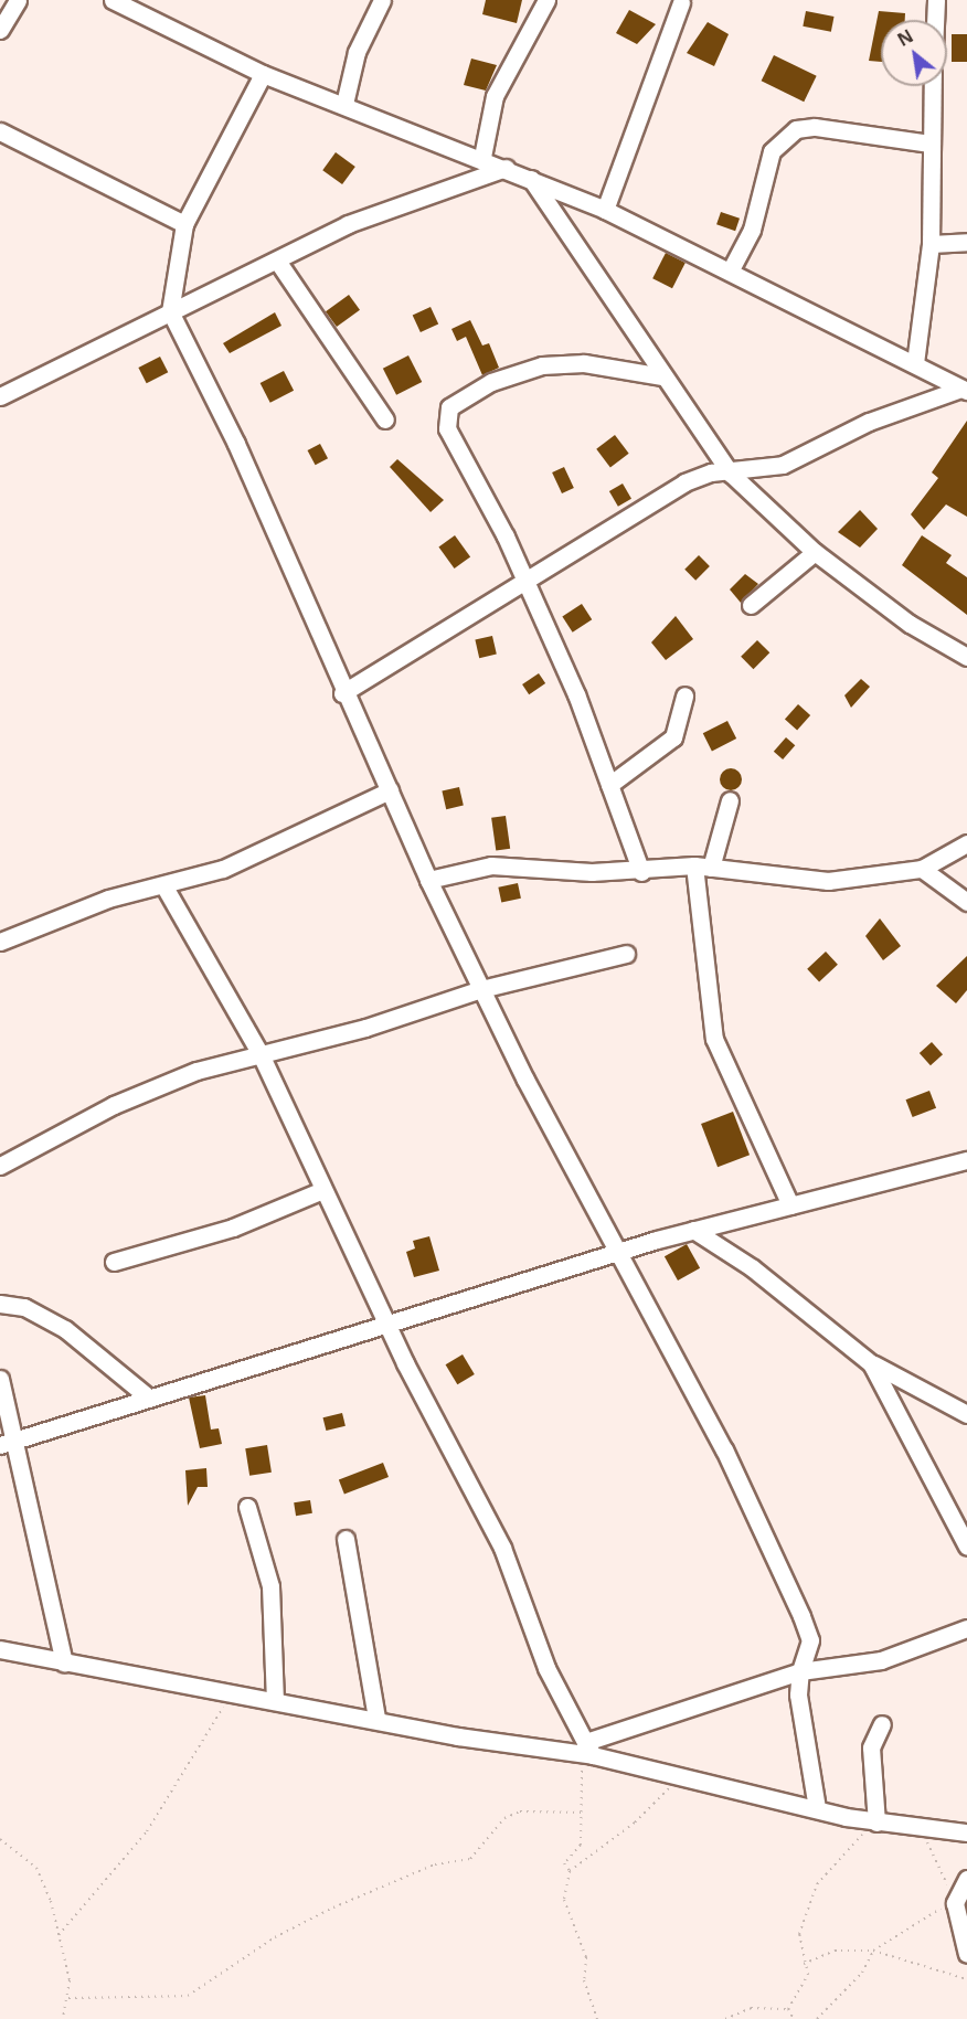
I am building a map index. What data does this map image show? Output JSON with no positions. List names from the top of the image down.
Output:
{
  "north": "top left"
}
